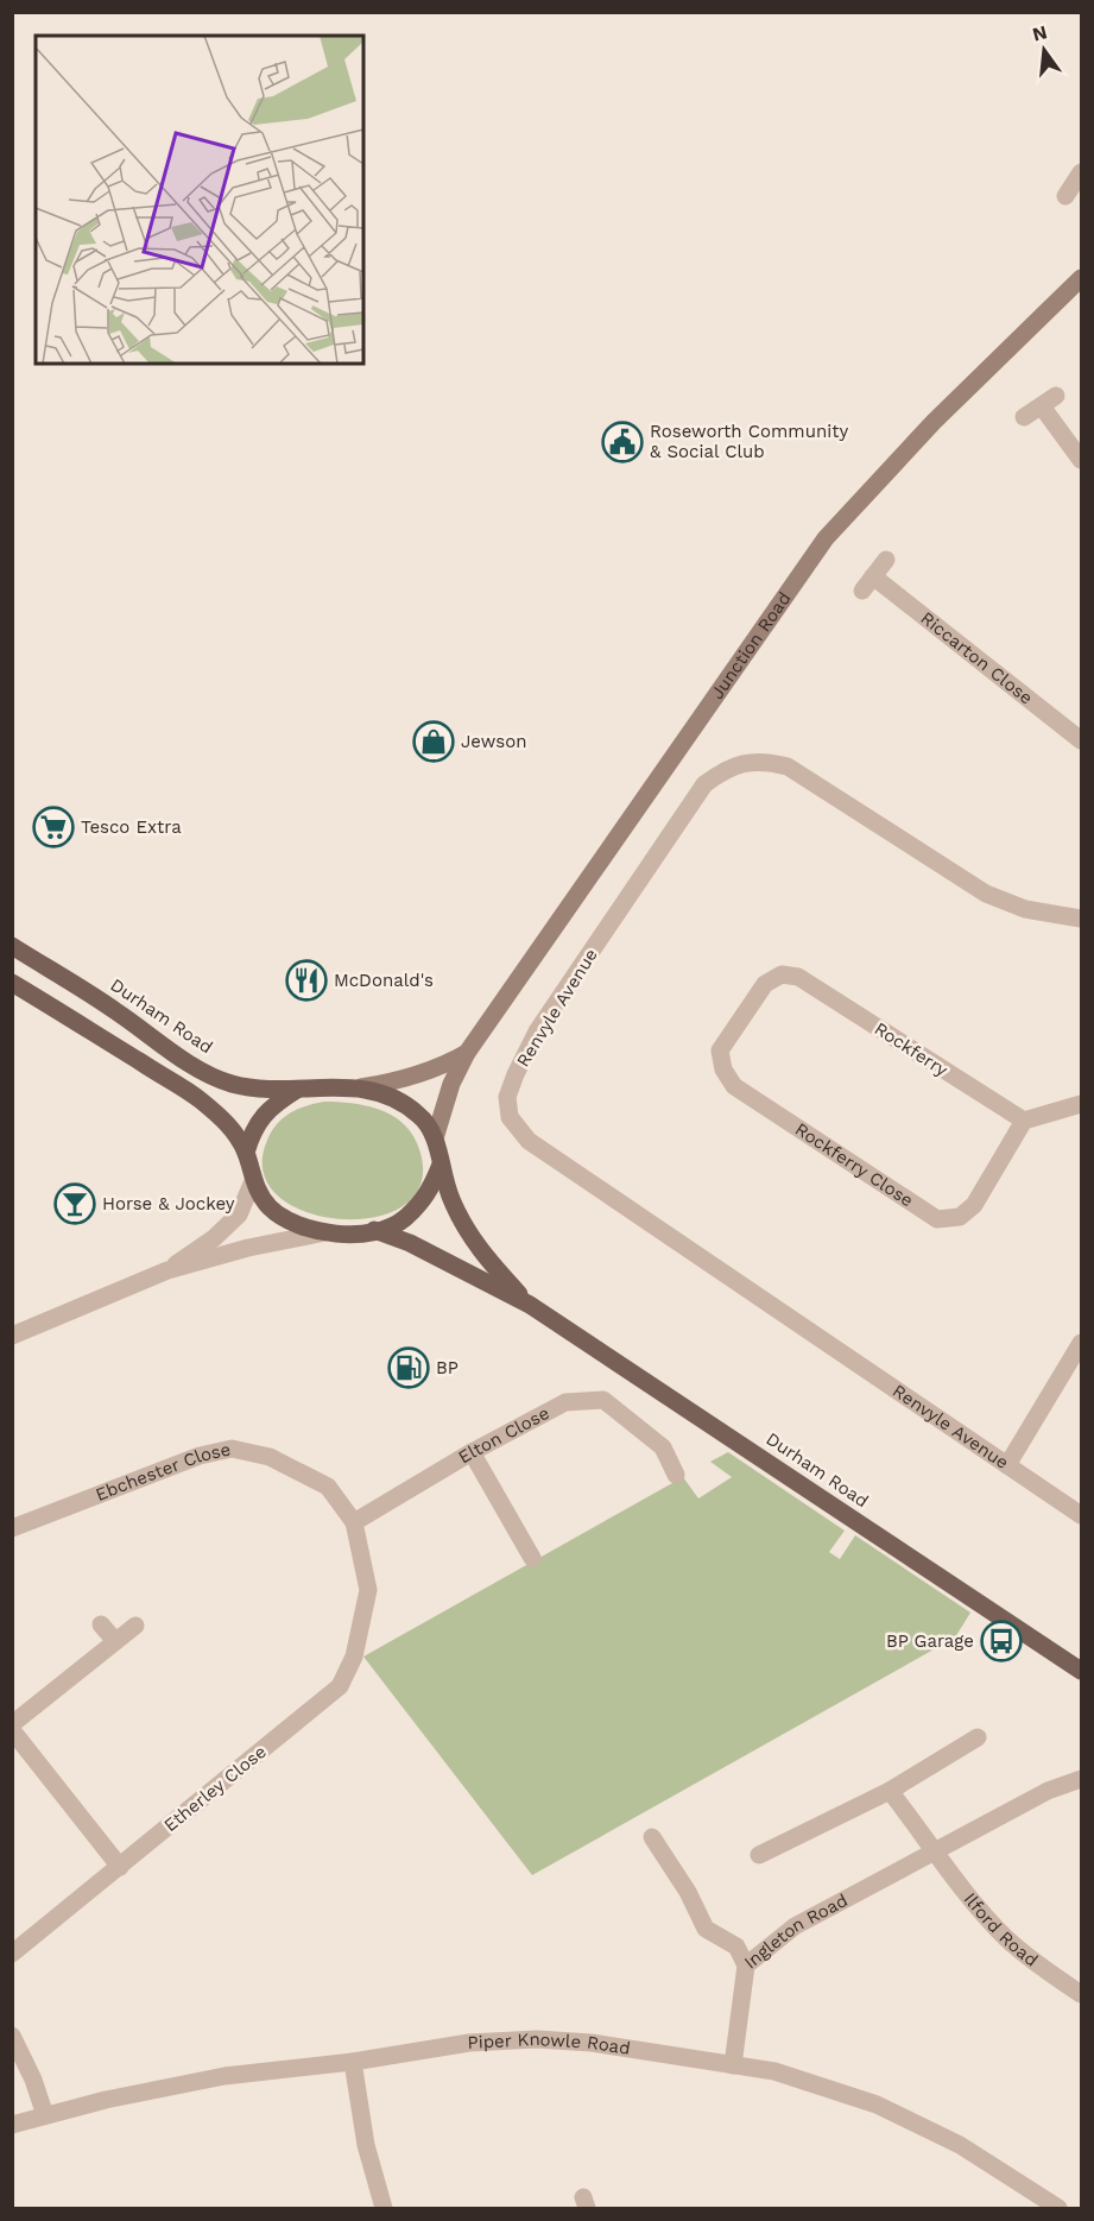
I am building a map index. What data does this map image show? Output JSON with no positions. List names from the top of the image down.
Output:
{
  "streets": {
    "main road": ["Junction Road", "Durham Road"],
    "street": [
      "Riccarton Close",
      "Renvyle Avenue",
      "Rockferry",
      "Rockferry Close",
      "Elton Close",
      "Ebchester Close",
      "Etherley Close",
      "Ilford Road",
      "Ingleton Road",
      "Piper Knowle Road"
    ]
  },
  "crossings": [
    ["Junction Road", "Durham Road"],
    ["Rockferry", "Rockferry Close"],
    ["Elton Close", "Ebchester Close"],
    ["Ebchester Close", "Etherley Close"],
    ["Ilford Road", "Ingleton Road"],
    ["Ingleton Road", "Piper Knowle Road"]
  ],
  "places": {
    "public building": ["Roseworth Community & Social Club"],
    "shop": ["Jewson"],
    "supermarket": ["Tesco Extra"],
    "restaurant": ["McDonald's"],
    "bar": ["Horse & Jockey"],
    "fuel station": ["BP"],
    "bus stop": ["BP Garage"]
  },
  "north": "top"
}
